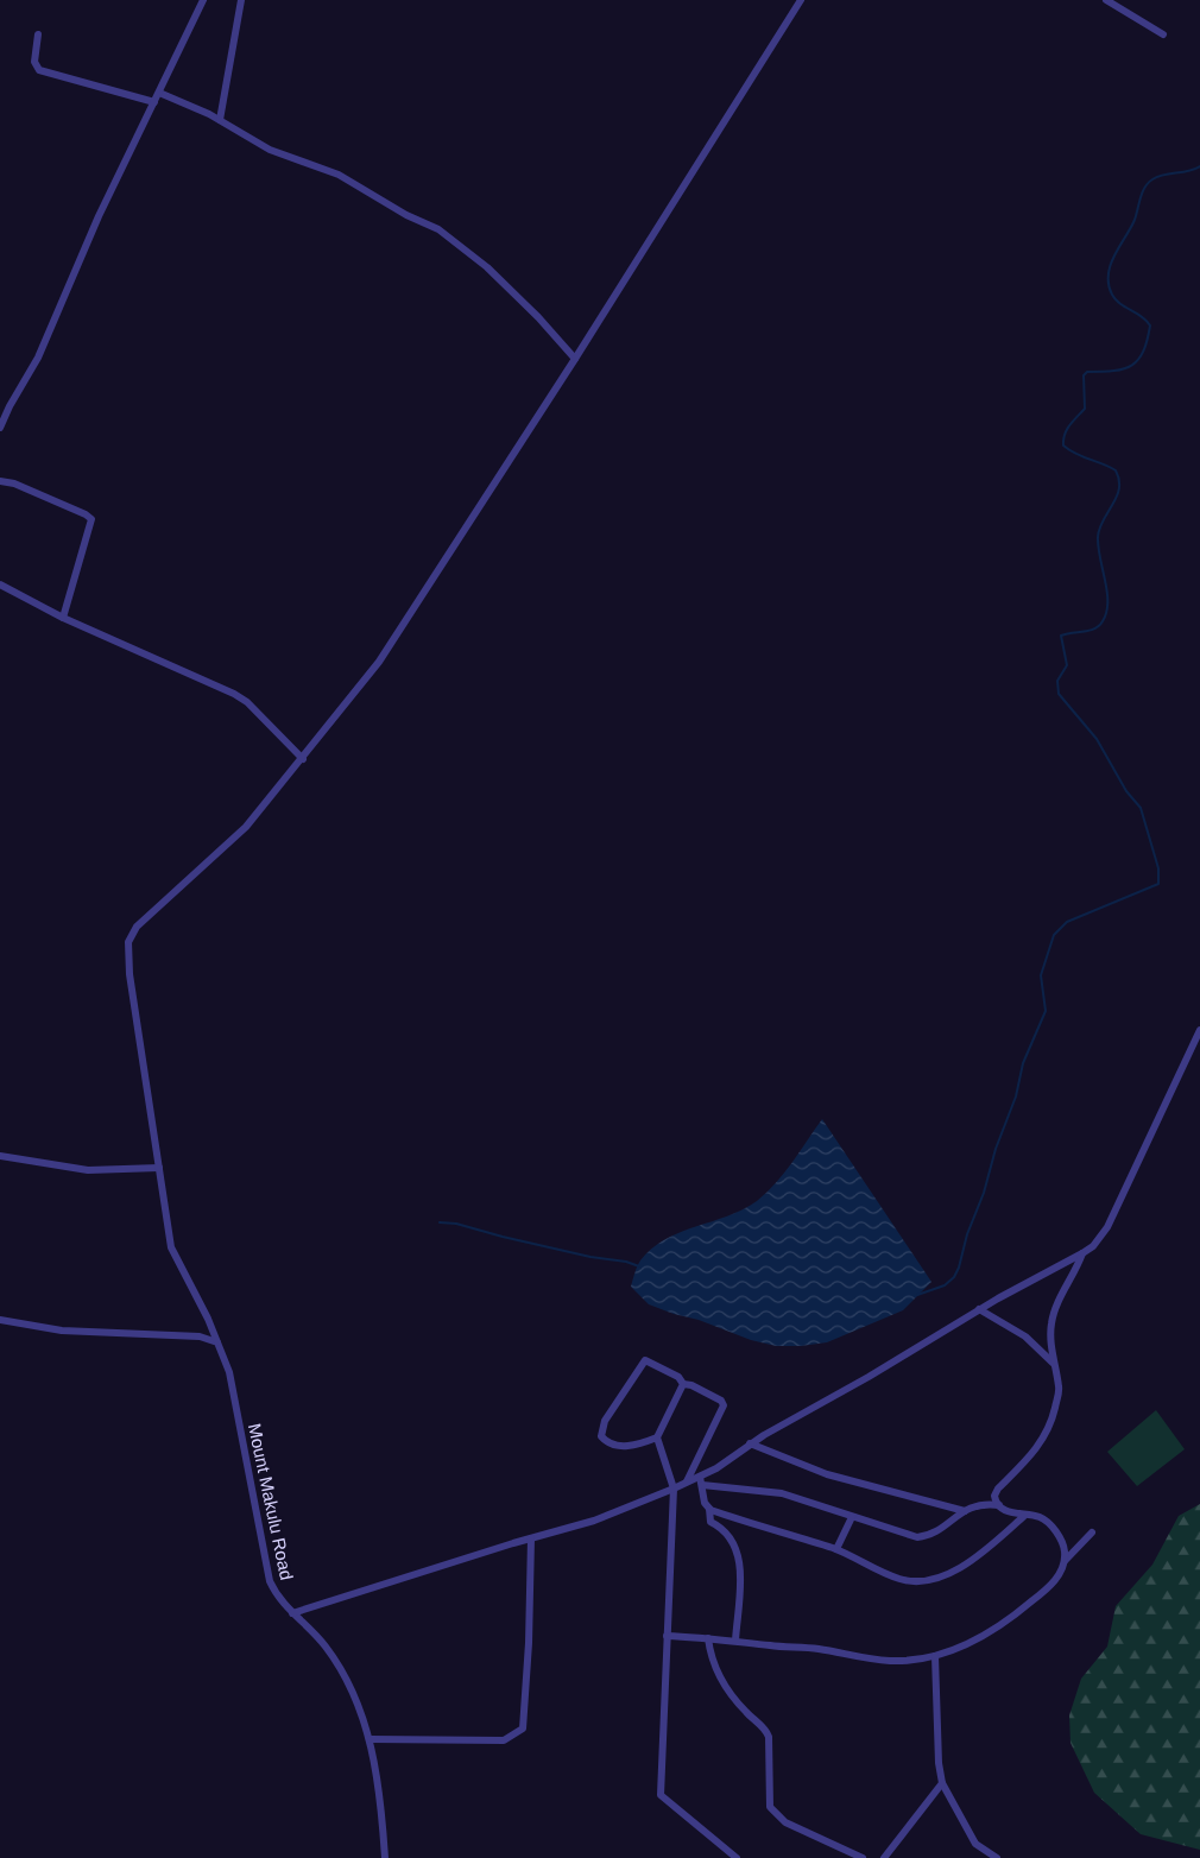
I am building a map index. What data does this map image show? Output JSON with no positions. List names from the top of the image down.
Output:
{
  "streets": {
    "street": ["Mount Makulu Road"]
  }
}
